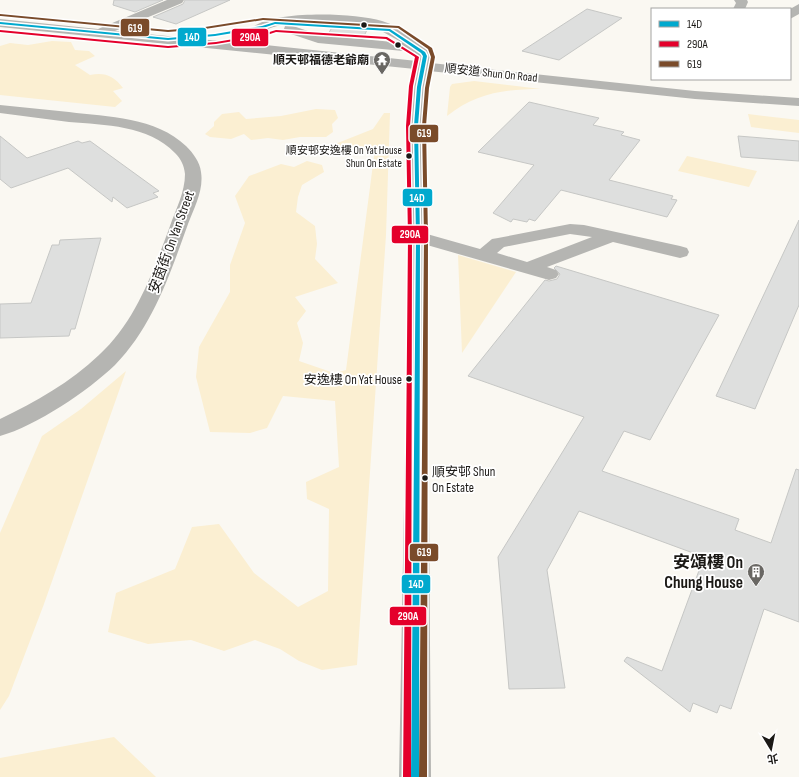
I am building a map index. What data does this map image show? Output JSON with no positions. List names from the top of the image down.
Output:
{
  "streets": {
    "street": ["順安道 Shun On Road", "安茵街 On Yan Street"]
  },
  "places": {
    "temple": ["順天邨福德老爺廟"],
    "other": ["順安邨安逸樓 On Yat House Shun On Estate", "安逸樓 On Yat House", "順安邨 Shun On Estate"],
    "building": ["安頌樓 On Chung House"]
  },
  "lines": ["transit line 619", "transit line 14D", "transit line 290A"],
  "legend": ["14D", "290A", "619"],
  "north": "bottom"
}
